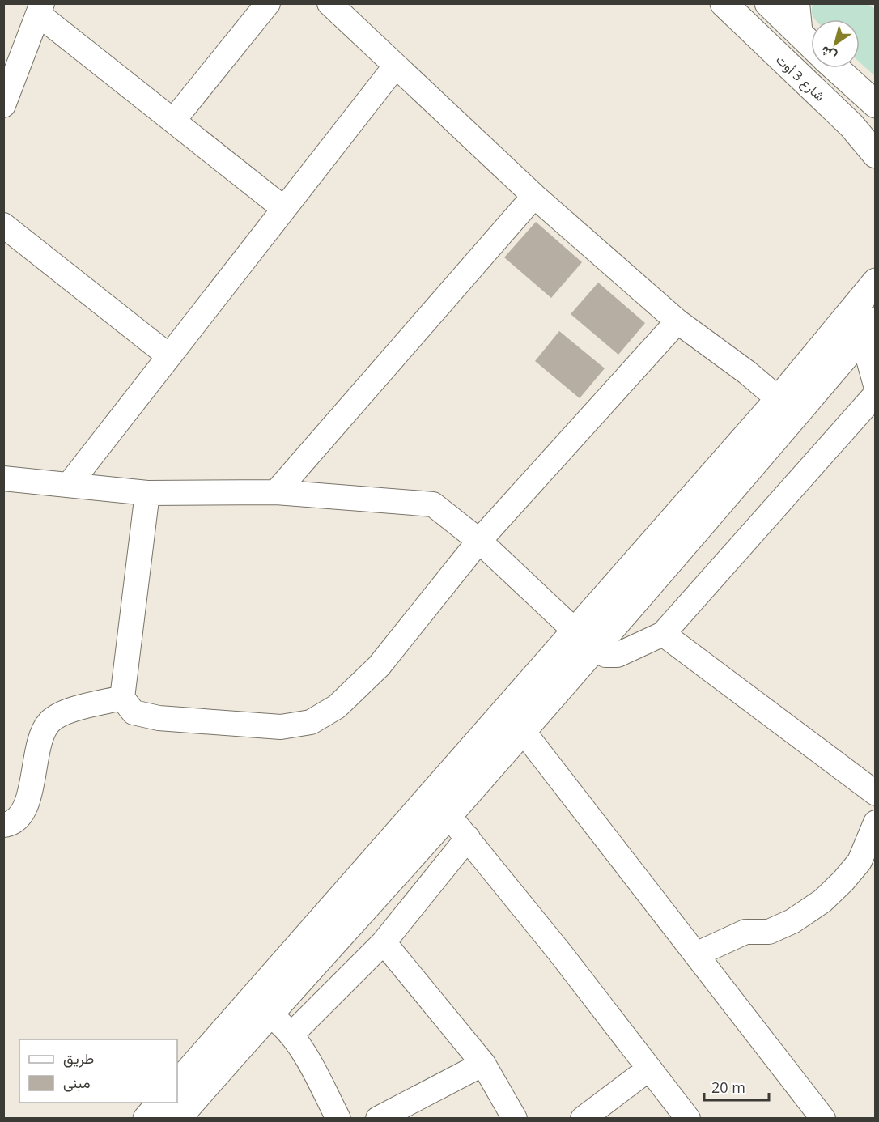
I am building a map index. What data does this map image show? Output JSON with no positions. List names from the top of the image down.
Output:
{
  "streets": {
    "main road": ["شارع 3 أوت"]
  },
  "legend": ["طريق", "مبنى"],
  "scale_bar": "20 m",
  "north": "bottom left"
}
